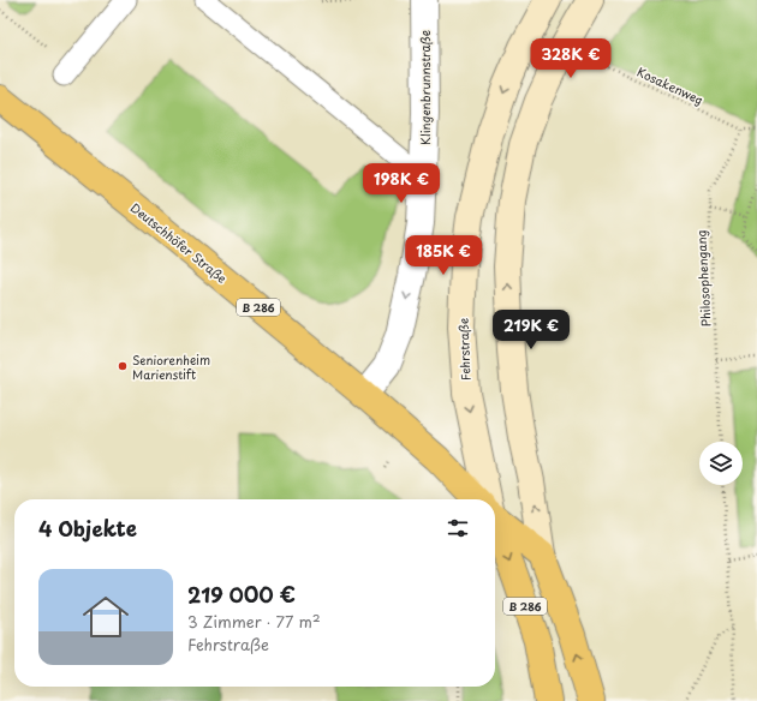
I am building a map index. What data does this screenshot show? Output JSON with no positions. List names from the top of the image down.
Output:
{
  "streets": {
    "main road": ["Deutschhöfer Straße", "B 286", "Fehrstraße"],
    "street": ["Klingenbrunnstraße"],
    "path": ["Kosakenweg", "Philosophengang"]
  },
  "crossings": [
    ["Kosakenweg", "Philosophengang"],
    ["Klingenbrunnstraße", "Deutschhöfer Straße"],
    ["Deutschhöfer Straße", "B 286"]
  ],
  "one_way": ["Klingenbrunnstraße"],
  "places": ["Seniorenheim Marienstift"],
  "page": {
    "price": [
      "328K €",
      "198K €",
      "185K €",
      "219K €"
    ],
    "heading": "4 Objekte",
    "list": [
      {
        "name": "219 000 €",
        "note": "3 Zimmer · 77 m² · Fehrstraße"
      }
    ]
  }
}
